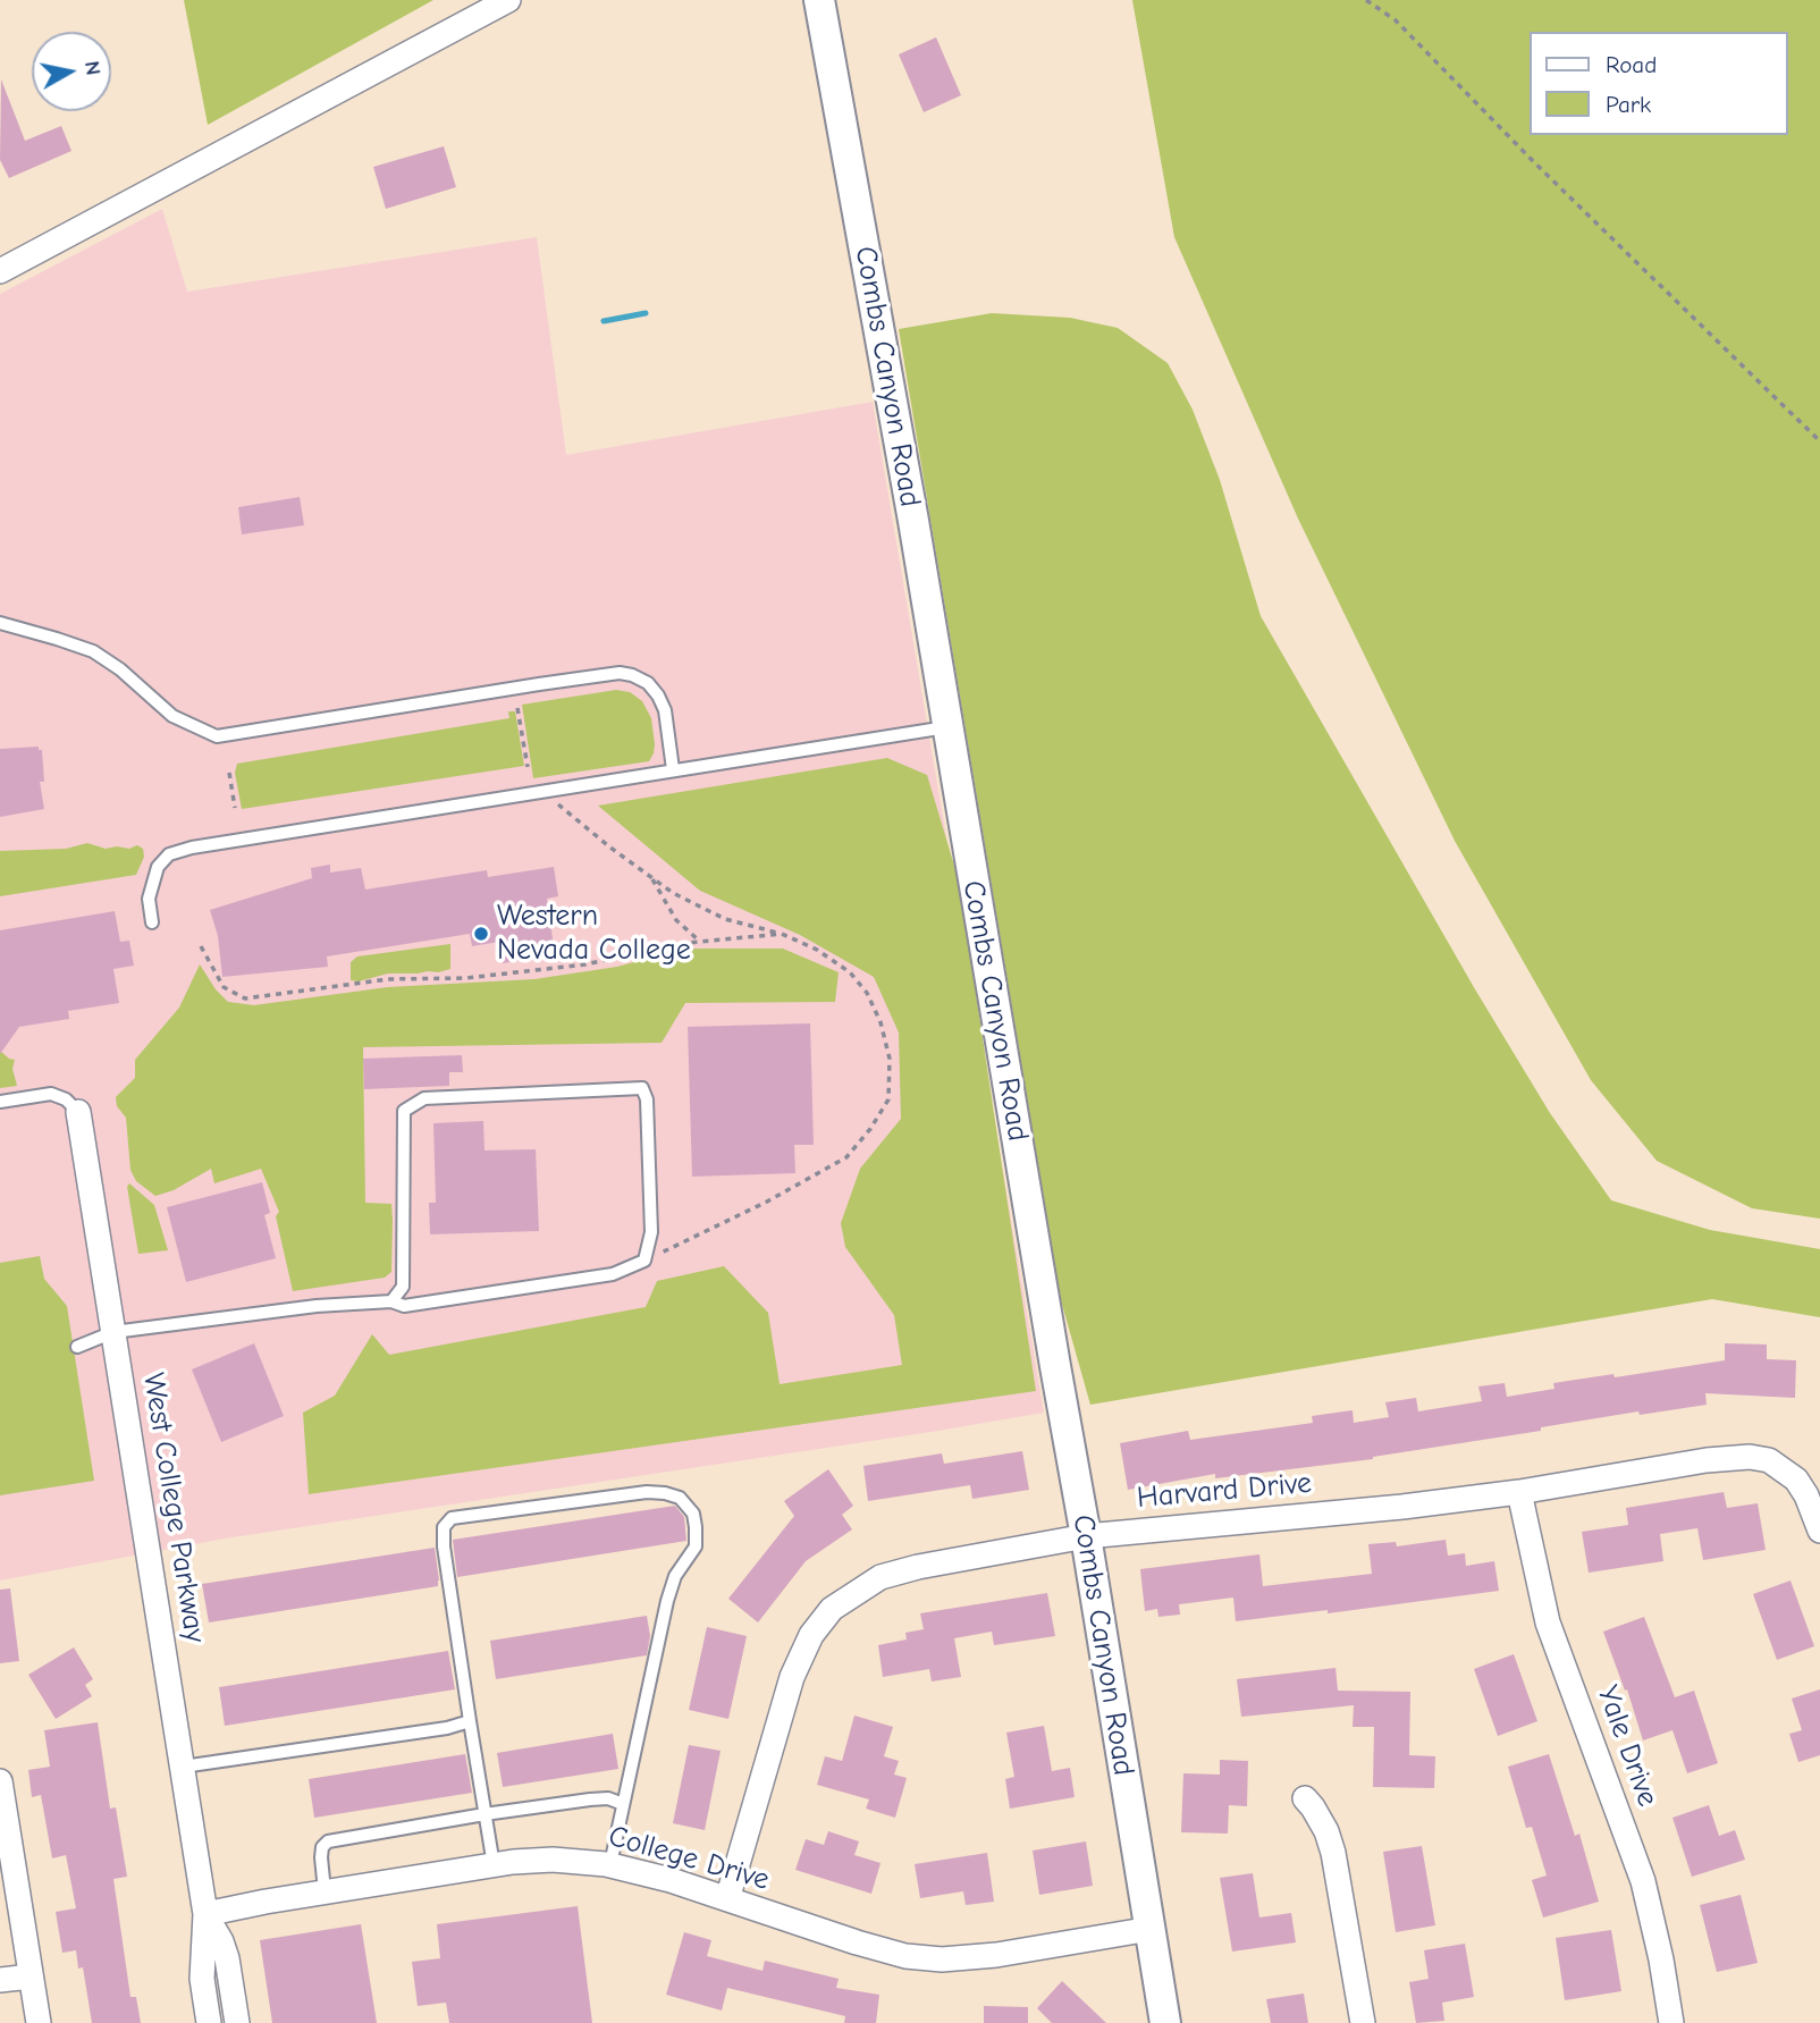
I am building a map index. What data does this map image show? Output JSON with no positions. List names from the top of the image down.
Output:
{
  "streets": {
    "street": [
      "Combs Canyon Road",
      "Harvard Drive",
      "West College Parkway",
      "Yale Drive",
      "College Drive"
    ]
  },
  "crossings": [
    ["Combs Canyon Road", "Harvard Drive"],
    ["Combs Canyon Road", "College Drive"],
    ["Harvard Drive", "Yale Drive"],
    ["Harvard Drive", "College Drive"],
    ["West College Parkway", "College Drive"]
  ],
  "places": ["Western Nevada College"],
  "legend": ["Road", "Park"],
  "north": "right"
}
